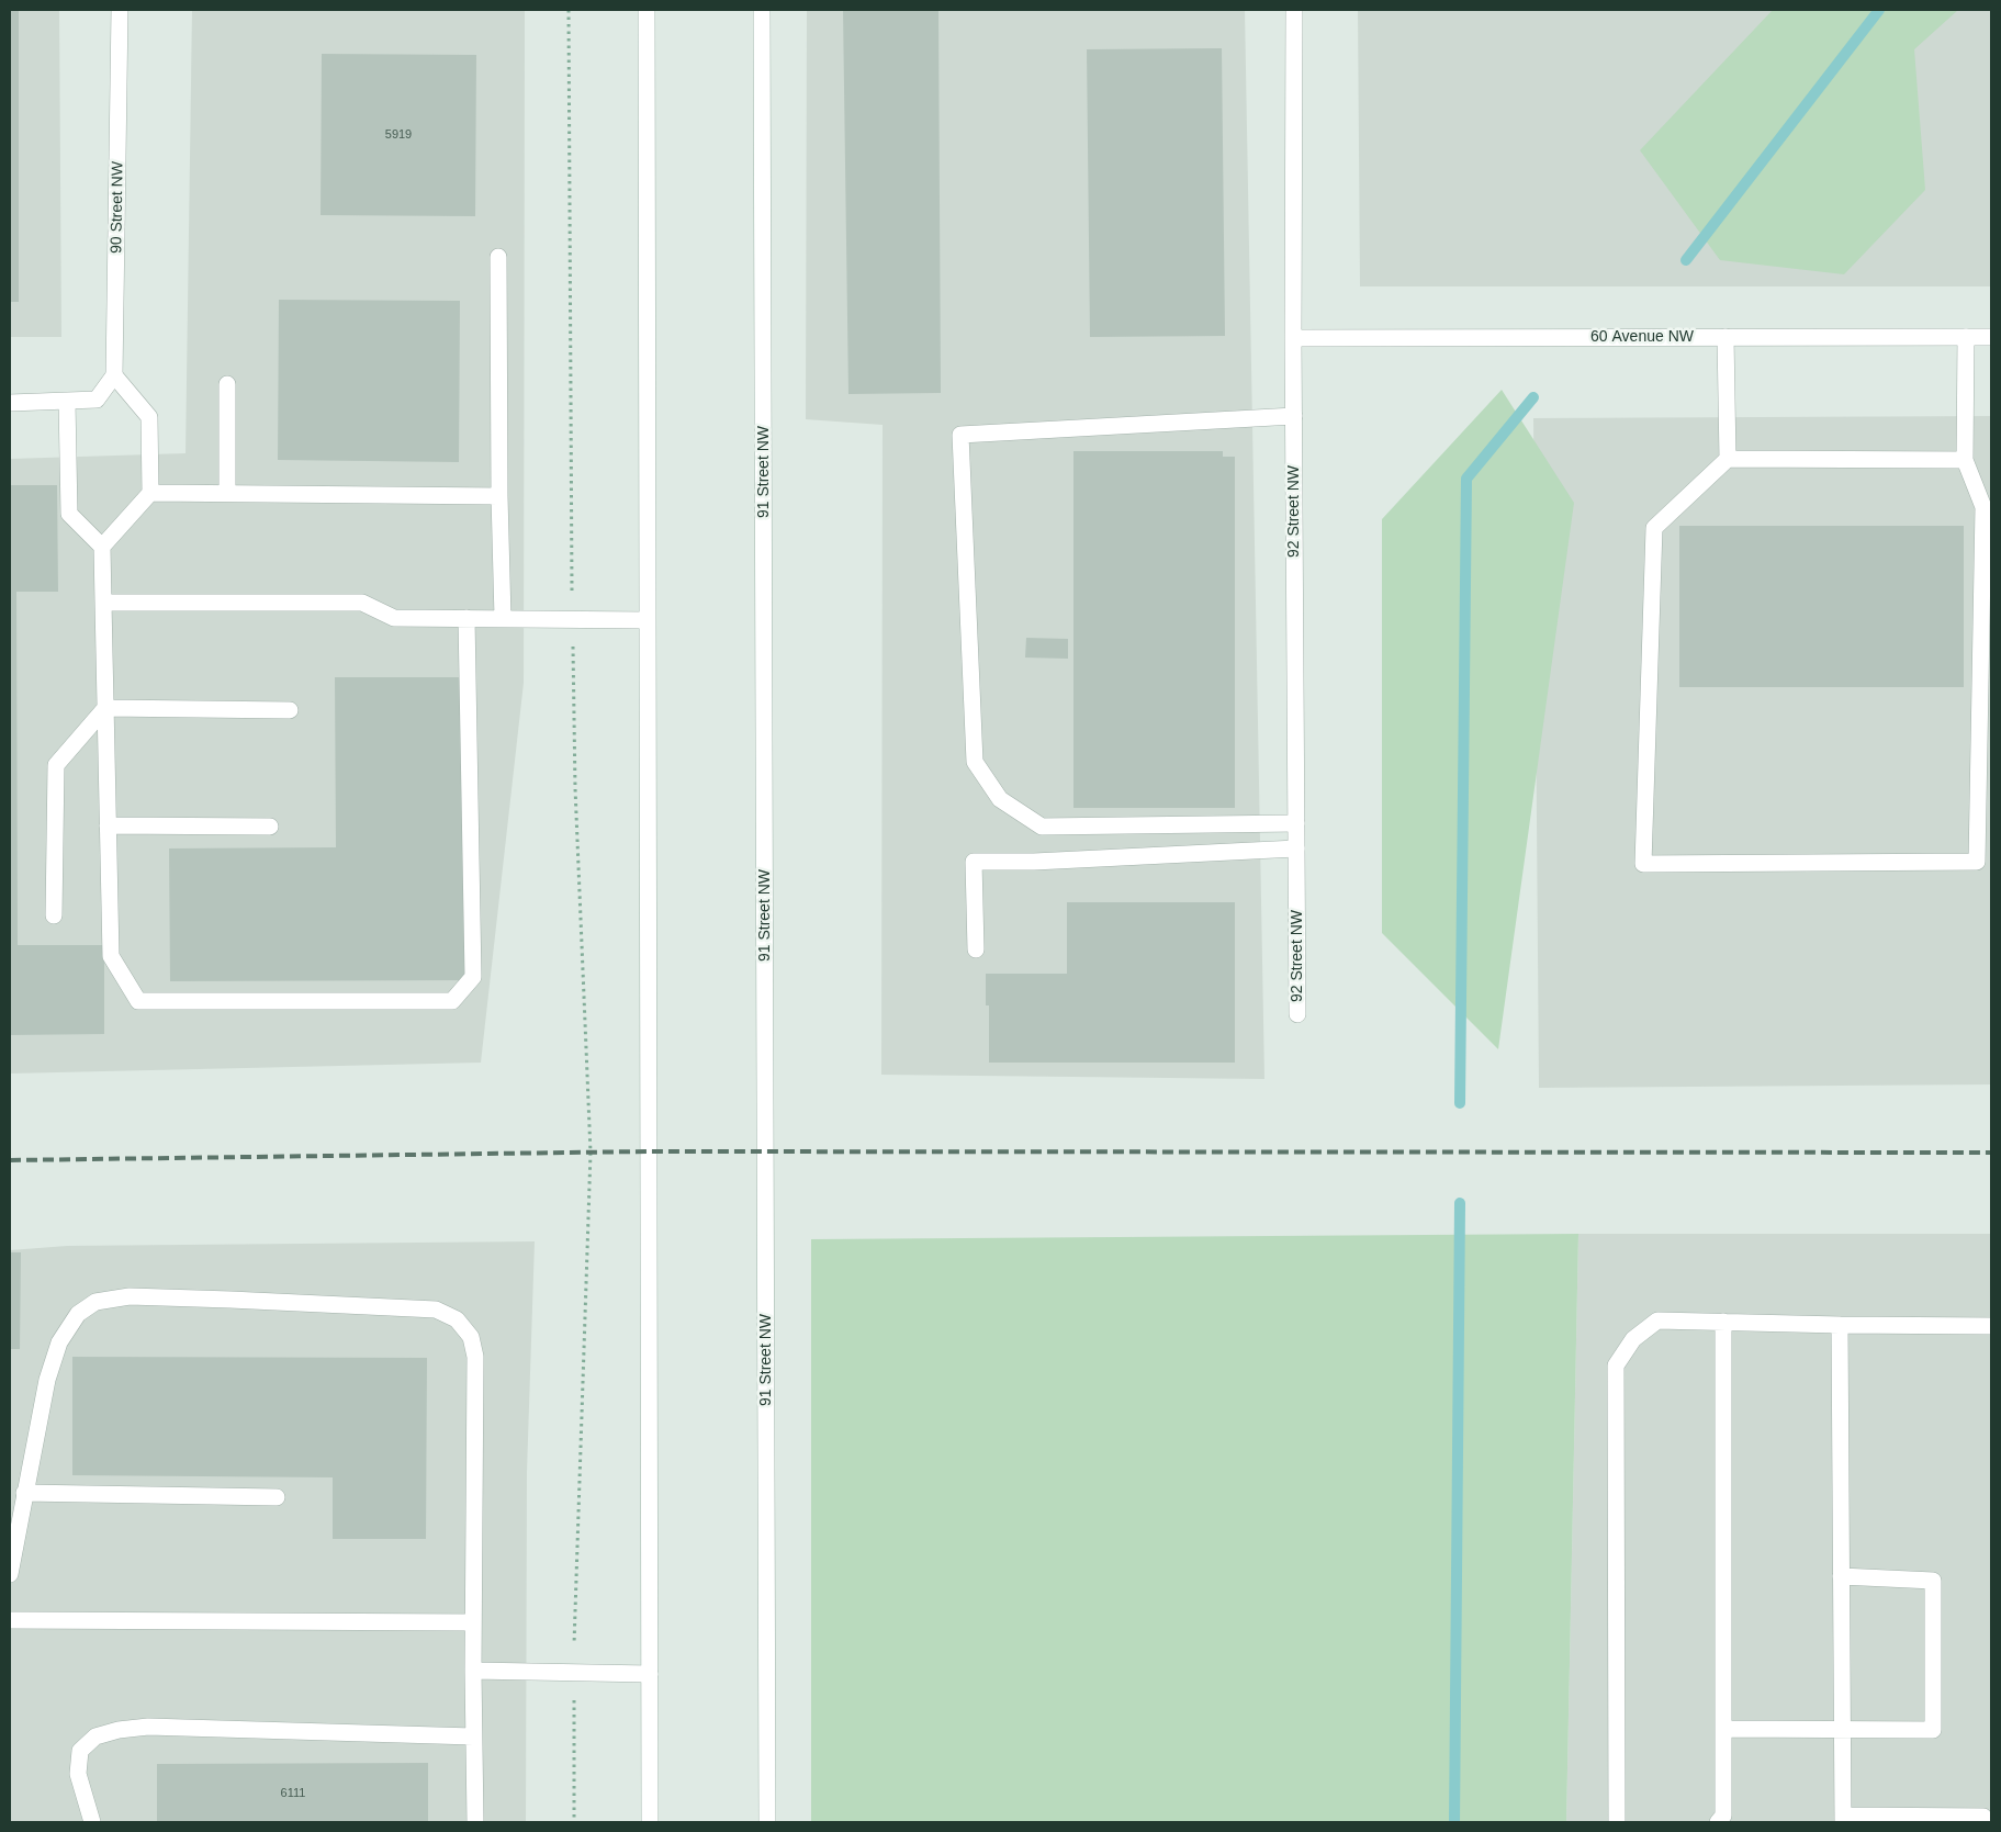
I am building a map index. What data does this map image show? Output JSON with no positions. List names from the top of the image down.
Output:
{
  "streets": {
    "main road": [
      "90 Street NW",
      "60 Avenue NW",
      "91 Street NW",
      "92 Street NW"
    ]
  },
  "crossings": [
    ["60 Avenue NW", "92 Street NW"]
  ],
  "house_numbers": ["5919", "6111"]
}
